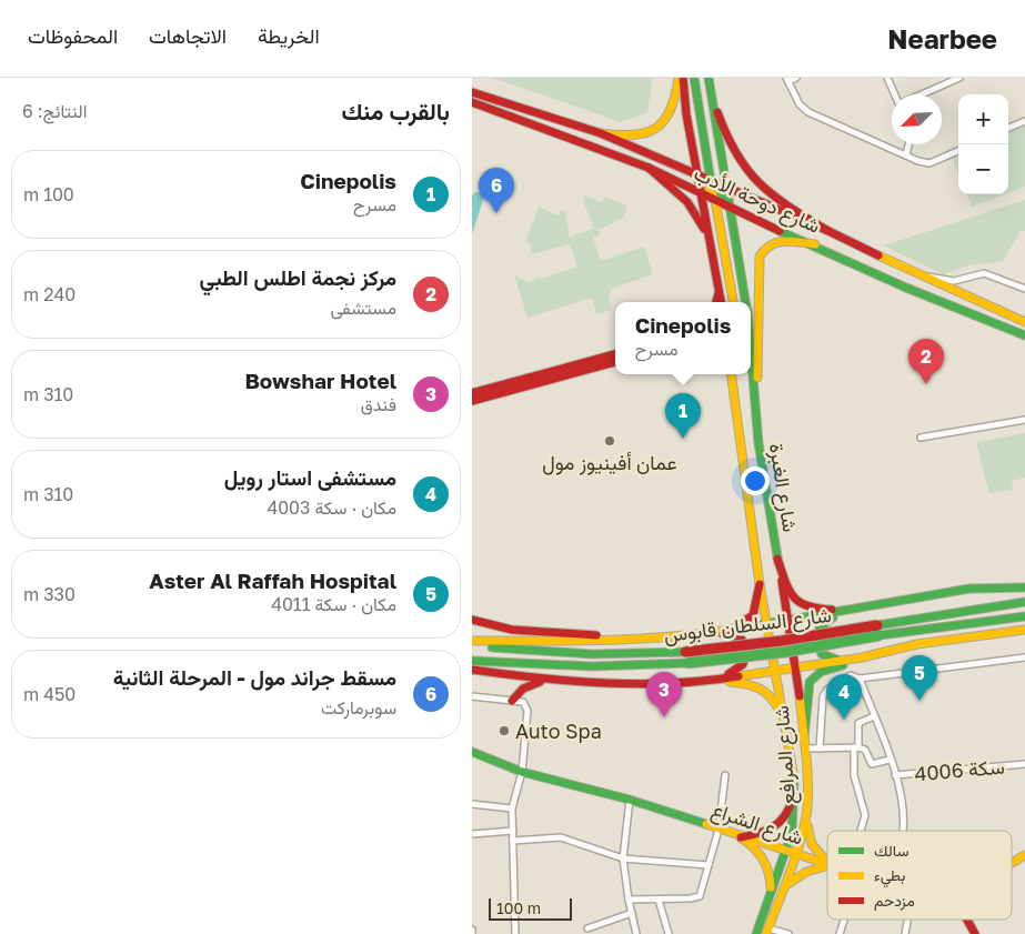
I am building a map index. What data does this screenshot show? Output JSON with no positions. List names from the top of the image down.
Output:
{
  "streets": {
    "main road": [
      "شارع دوحة الأدب",
      "شارع الغبرة",
      "شارع السلطان قابوس",
      "شارع المرافع",
      "شارع الشراع"
    ],
    "street": ["سكة 4006"]
  },
  "crossings": [
    ["شارع الغبرة", "شارع المرافع"],
    ["شارع المرافع", "شارع الشراع"]
  ],
  "places": ["عمان أفينيوز مول", "Auto Spa"],
  "legend": ["سالك", "بطيء", "مزدحم"],
  "scale_bar": "100 m",
  "north": "bottom left",
  "page": {
    "header": "Nearbee",
    "nav": ["الخريطة", "الاتجاهات", "المحفوظات"],
    "heading": ["بالقرب منك", "النتائج: 6"],
    "map_buttons": ["+", "−"],
    "list": [
      {
        "mark": "1",
        "name": "Cinepolis",
        "note": "مسرح",
        "value": "100 m"
      },
      {
        "mark": "2",
        "name": "مركز نجمة اطلس الطبي",
        "note": "مستشفى",
        "value": "240 m"
      },
      {
        "mark": "3",
        "name": "Bowshar Hotel",
        "note": "فندق",
        "value": "310 m"
      },
      {
        "mark": "4",
        "name": "مستشفى استار رويل",
        "note": "مكان · سكة 4003",
        "value": "310 m"
      },
      {
        "mark": "5",
        "name": "Aster Al Raffah Hospital",
        "note": "مكان · سكة 4011",
        "value": "330 m"
      },
      {
        "mark": "6",
        "name": "مسقط جراند مول - المرحلة الثانية",
        "note": "سوبرماركت",
        "value": "450 m"
      }
    ],
    "pins": [
      "6",
      "2",
      "1",
      "5",
      "3",
      "4"
    ],
    "popup": ["Cinepolis", "مسرح"],
    "scale": "100 m"
  }
}
